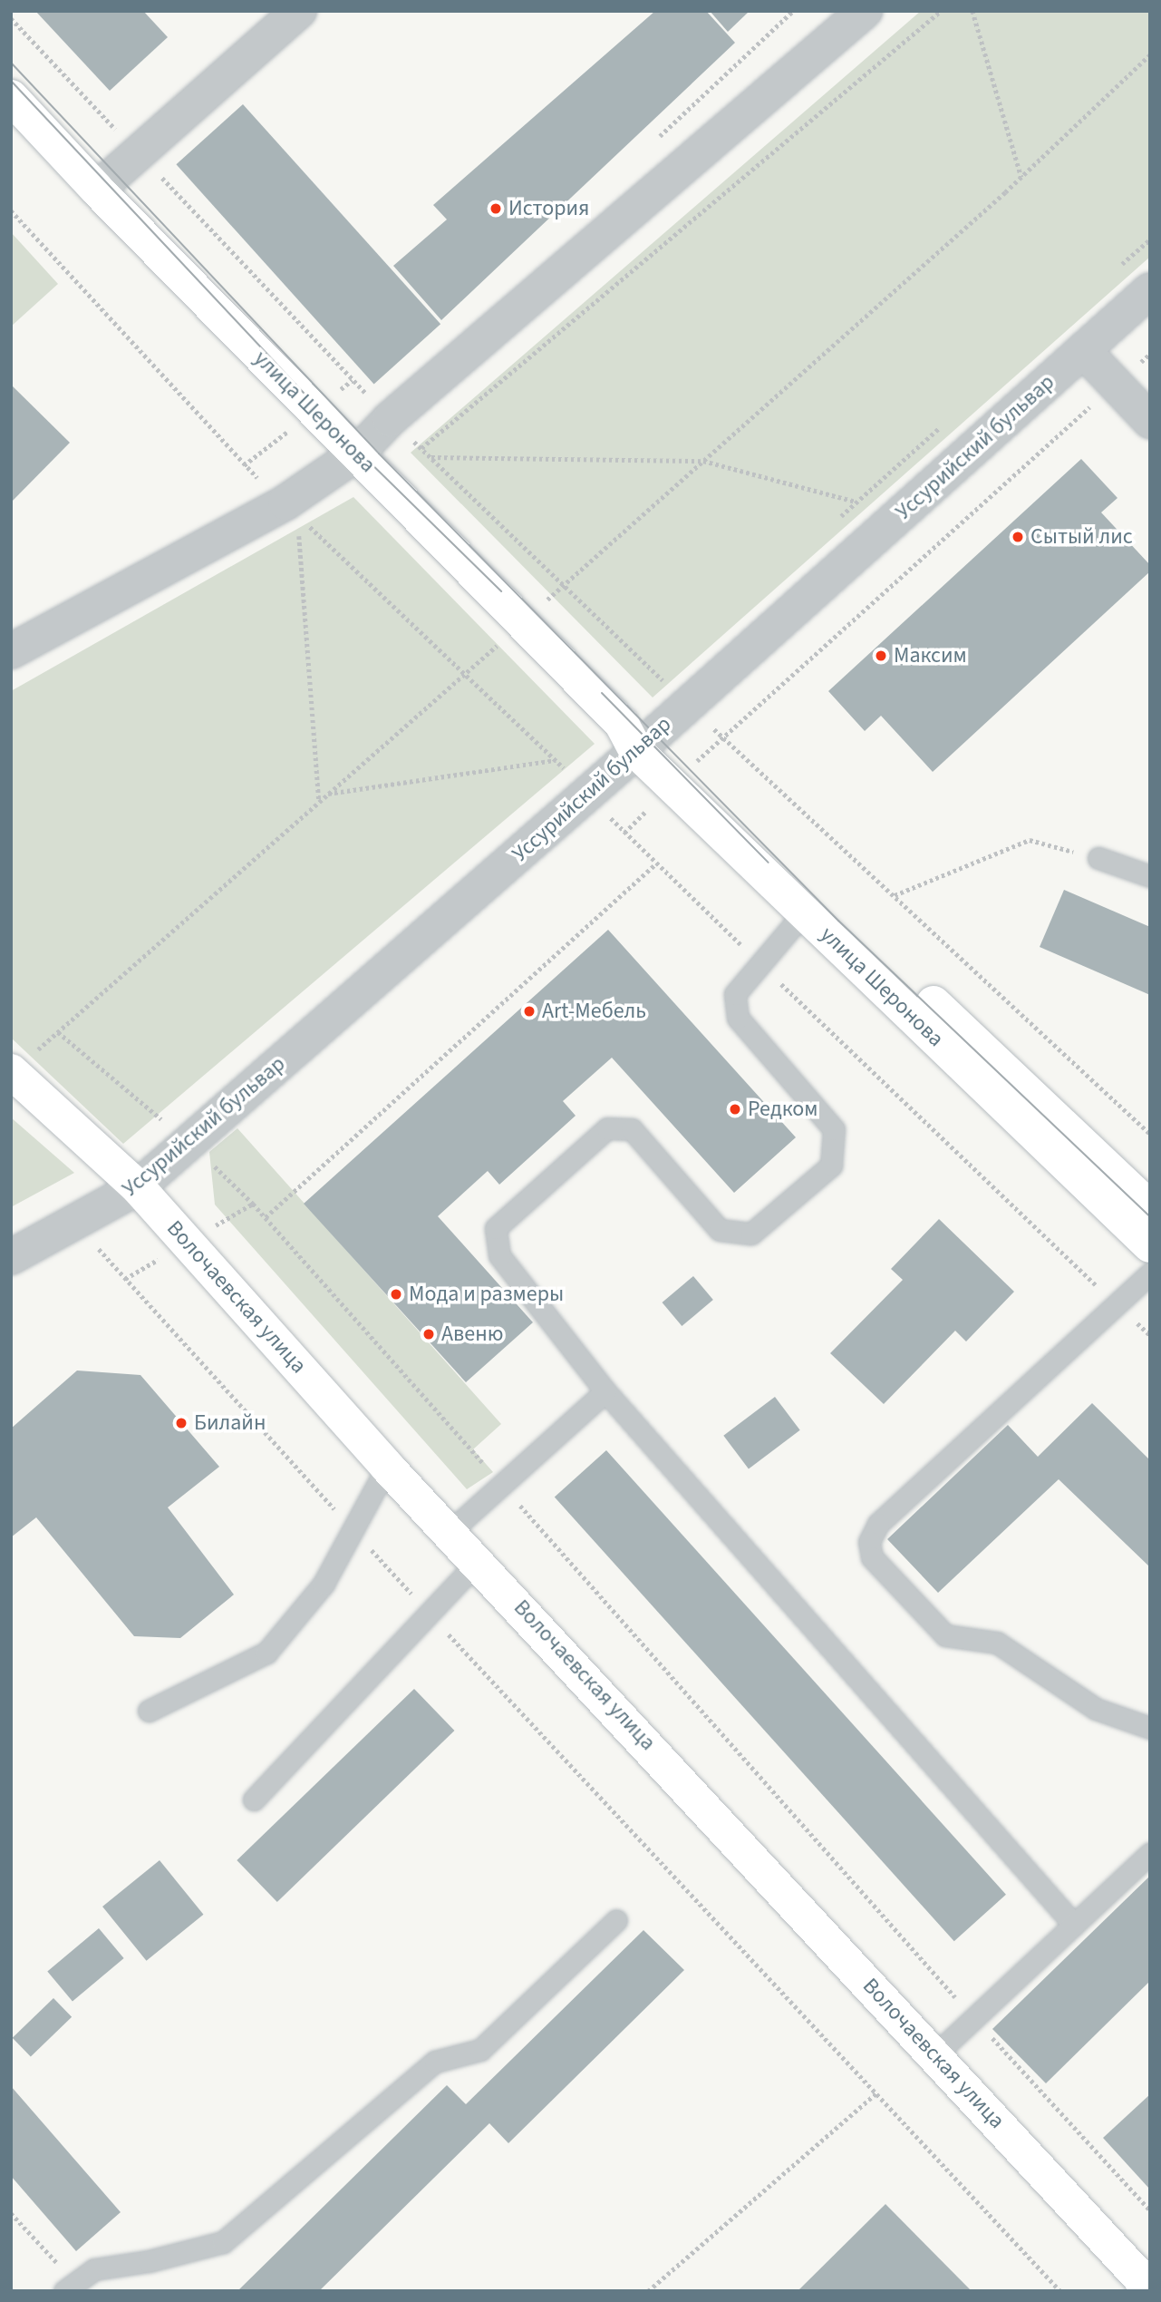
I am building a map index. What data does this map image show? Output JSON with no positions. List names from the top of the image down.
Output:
{
  "streets": {
    "main road": ["улица Шеронова", "Волочаевская улица"],
    "street": ["Уссурийский бульвар"]
  },
  "crossings": [
    ["улица Шеронова", "Уссурийский бульвар"],
    ["Уссурийский бульвар", "Волочаевская улица"]
  ],
  "places": [
    "История",
    "Сытый лис",
    "Максим",
    "Art-Мебель",
    "Редком",
    "Мода и размеры",
    "Авеню",
    "Билайн"
  ]
}
